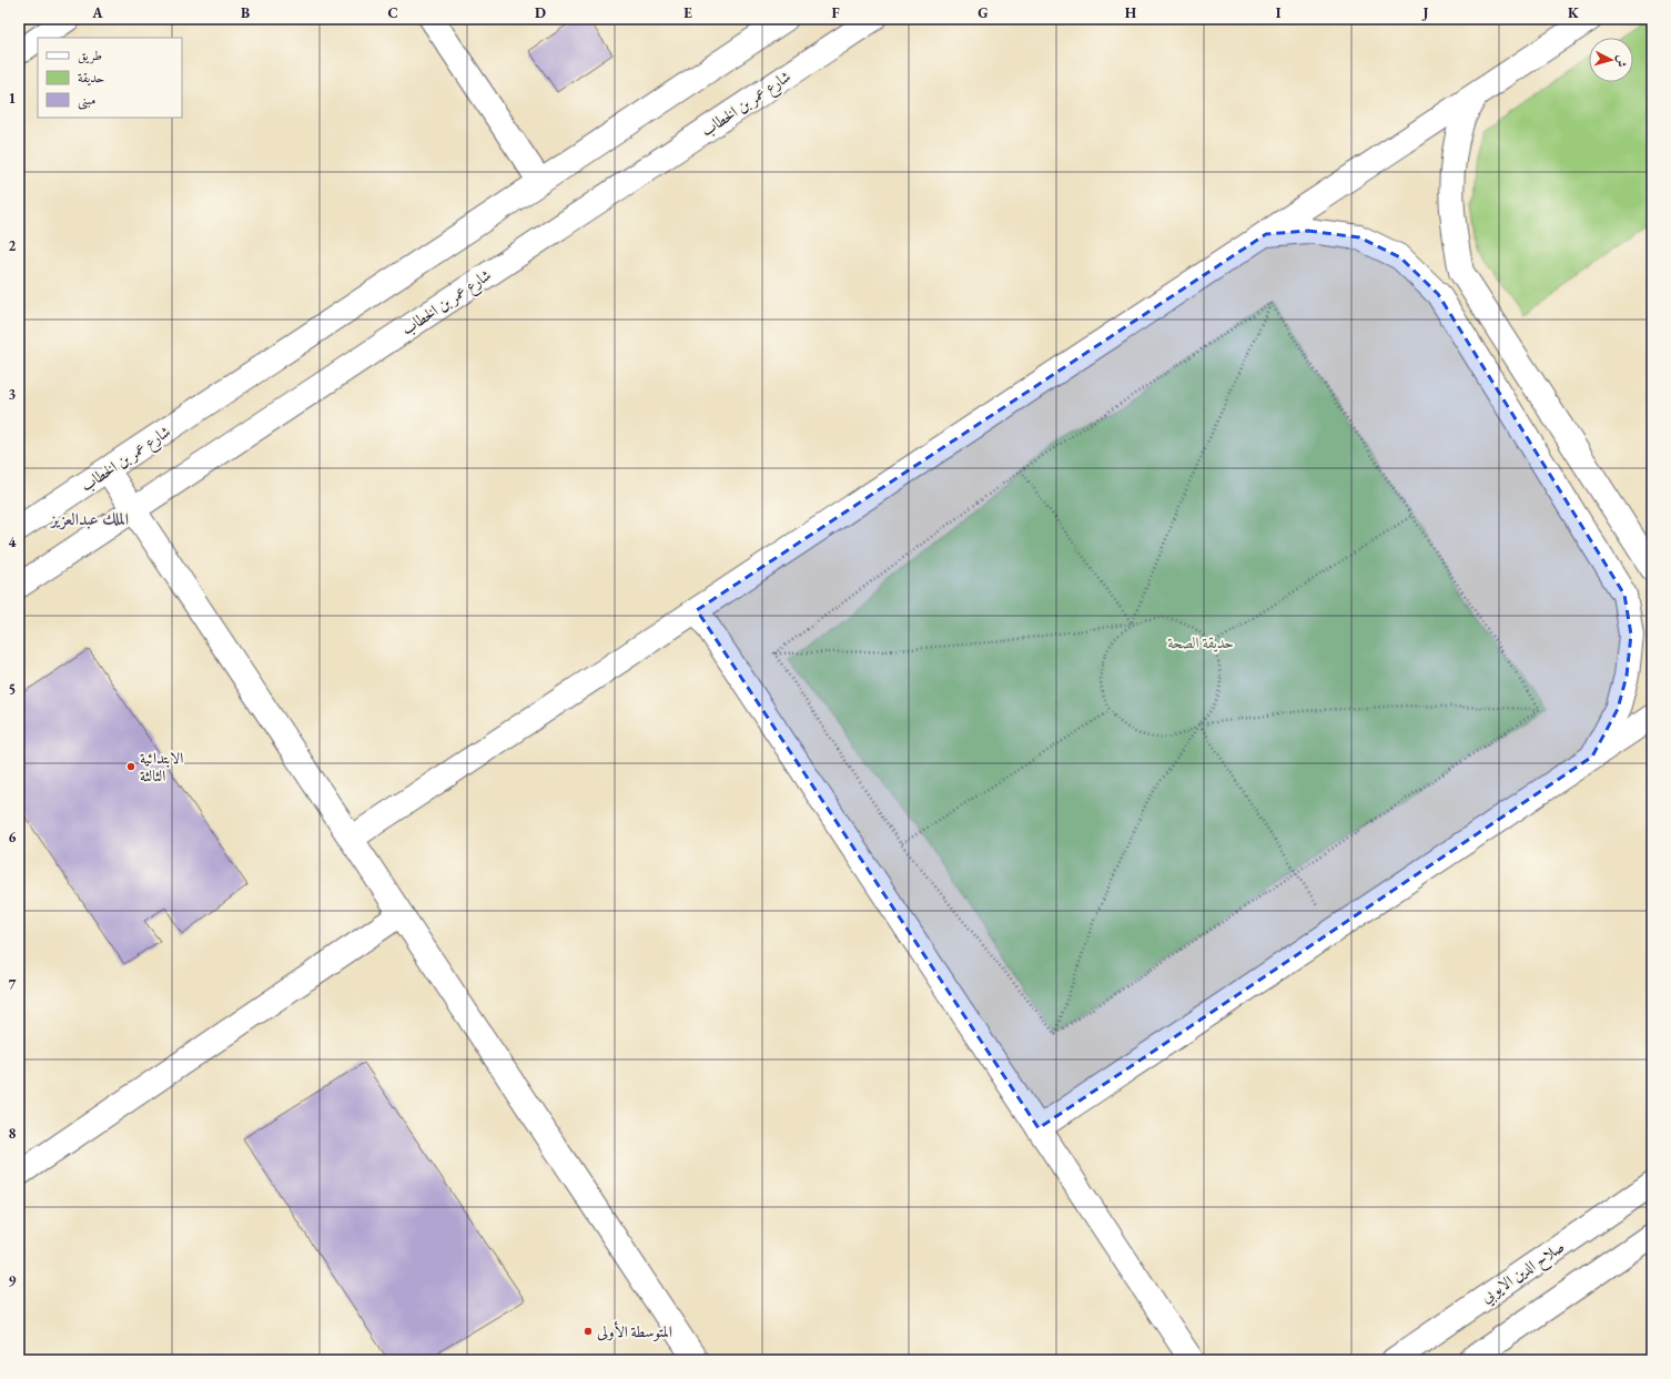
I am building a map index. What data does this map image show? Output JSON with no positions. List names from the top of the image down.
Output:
{
  "streets": {
    "street": ["شارع عمر بن الخطاب", "صلاح الدين الايوبي"]
  },
  "districts": ["الملك عبدالعزيز"],
  "parks": ["حديقة الصحة"],
  "places": ["الابتدائية الثالثة", "المتوسطة الأولى"],
  "legend": ["طريق", "حديقة", "مبنى"],
  "north": "right",
  "grid": {
    "columns": [
      "A",
      "B",
      "C",
      "D",
      "E",
      "F",
      "G",
      "H",
      "I",
      "J",
      "K"
    ],
    "rows": [
      "1",
      "2",
      "3",
      "4",
      "5",
      "6",
      "7",
      "8",
      "9"
    ]
  }
}
